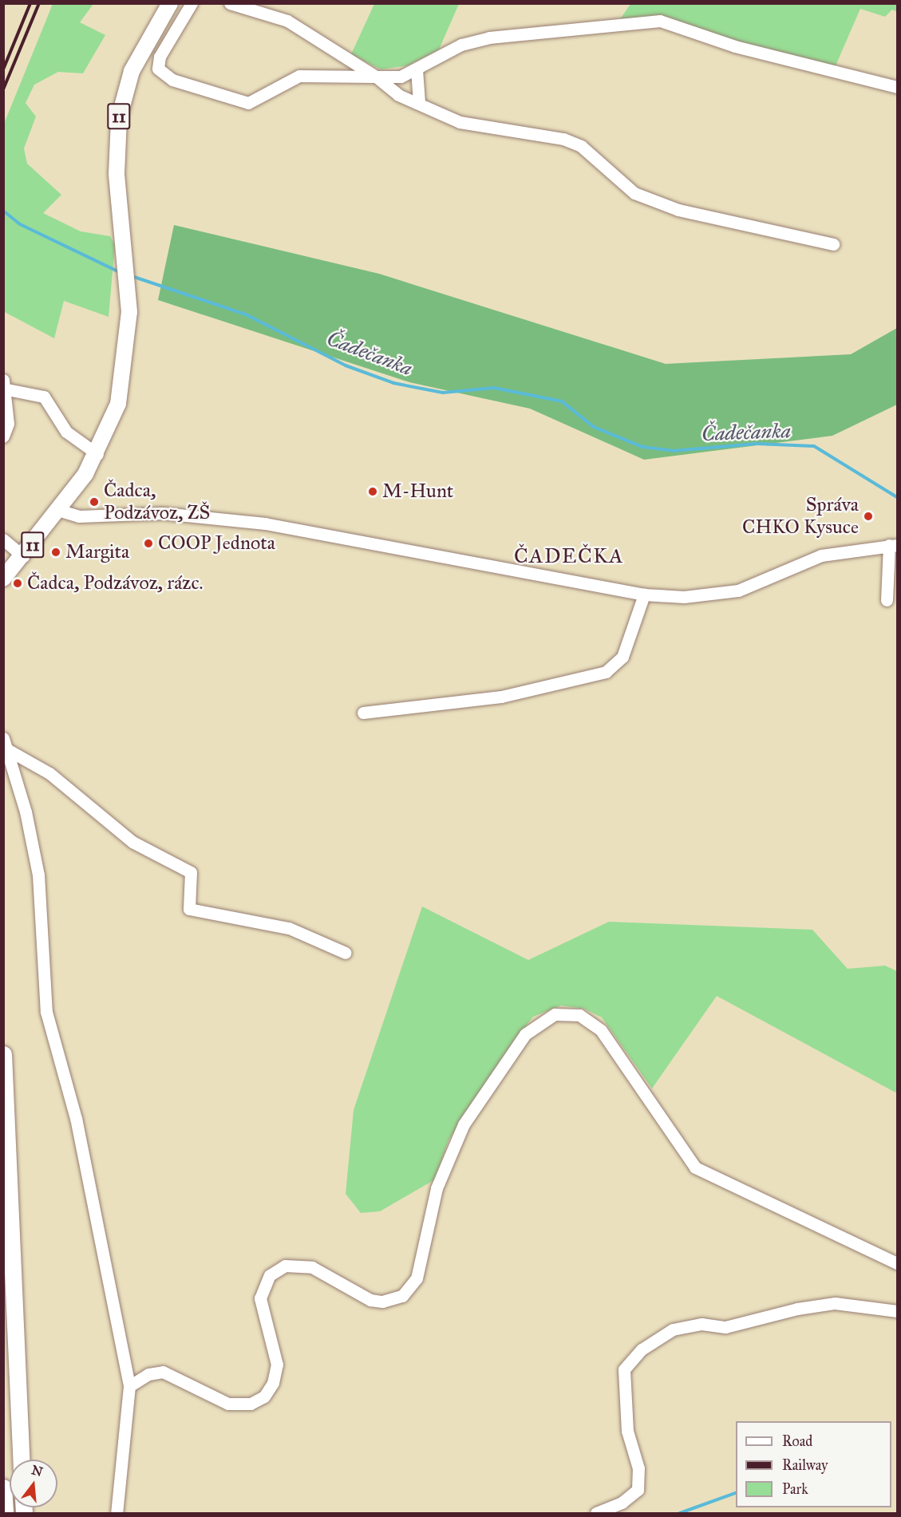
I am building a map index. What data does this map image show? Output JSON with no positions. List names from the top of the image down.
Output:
{
  "streets": {
    "main road": ["11"]
  },
  "districts": ["ČADEČKA"],
  "water": ["Čadečanka"],
  "places": [
    "M-Hunt",
    "Čadca, Podzávoz, ZŠ",
    "Správa CHKO Kysuce",
    "COOP Jednota",
    "Margita",
    "Čadca, Podzávoz, rázc."
  ],
  "legend": ["Road", "Railway", "Park"],
  "north": "top"
}
